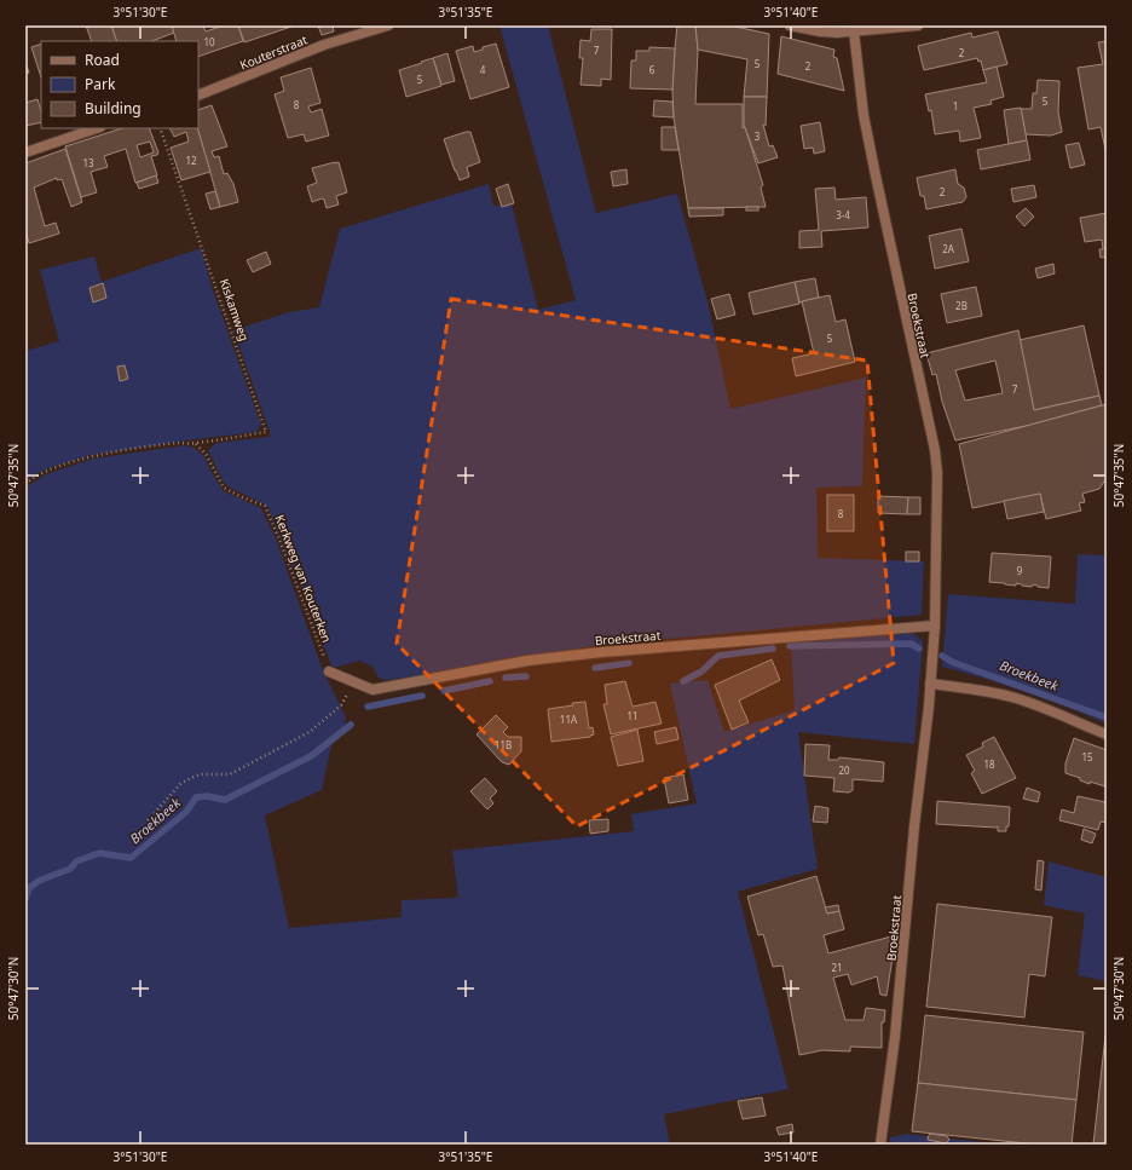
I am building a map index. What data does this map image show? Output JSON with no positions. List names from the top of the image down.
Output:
{
  "streets": {
    "street": ["Kouterstraat", "Broekstraat"],
    "path": ["Kiskamweg", "Kerkweg van Kouterken"]
  },
  "crossings": [
    ["Kiskamweg", "Kerkweg van Kouterken"],
    ["Broekstraat", "Kerkweg van Kouterken"]
  ],
  "water": ["Broekbeek"],
  "house_numbers": [
    "10",
    "7",
    "2",
    "5",
    "2",
    "4",
    "6",
    "5",
    "5",
    "8",
    "1",
    "3",
    "12",
    "13",
    "2",
    "3-4",
    "2A",
    "2B",
    "5",
    "7",
    "8",
    "9",
    "11",
    "11A",
    "11B",
    "15",
    "18",
    "20",
    "21"
  ],
  "legend": ["Road", "Park", "Building"],
  "coordinates": [
    "3°51'30\"E",
    "3°51'35\"E",
    "3°51'40\"E",
    "50°47'35\"N",
    "50°47'30\"N"
  ]
}
